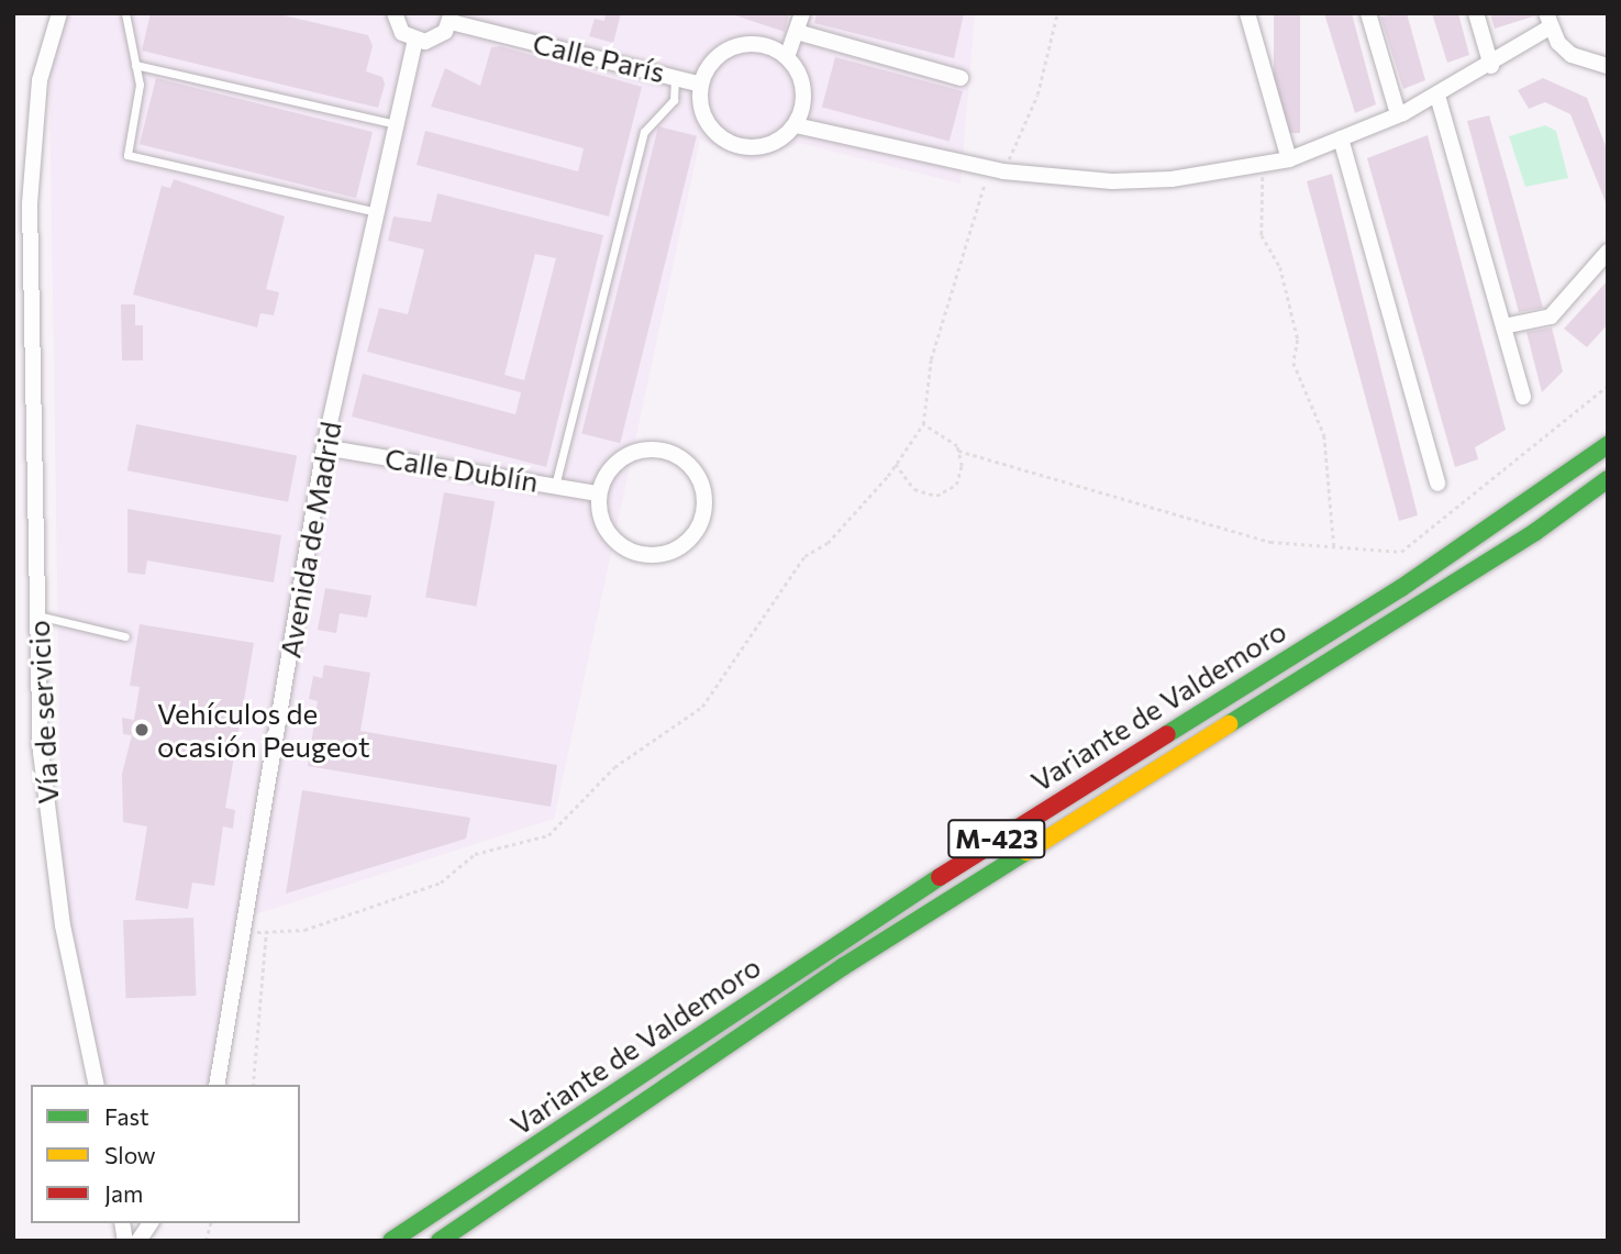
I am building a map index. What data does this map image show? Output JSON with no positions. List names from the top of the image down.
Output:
{
  "streets": {
    "main road": ["Variante de Valdemoro", "M-423"],
    "street": [
      "Calle París",
      "Calle Dublín",
      "Avenida de Madrid",
      "Vía de servicio"
    ]
  },
  "crossings": [
    ["Calle Dublín", "Avenida de Madrid"]
  ],
  "places": ["Vehículos de ocasión Peugeot"],
  "legend": ["Fast", "Slow", "Jam"]
}
